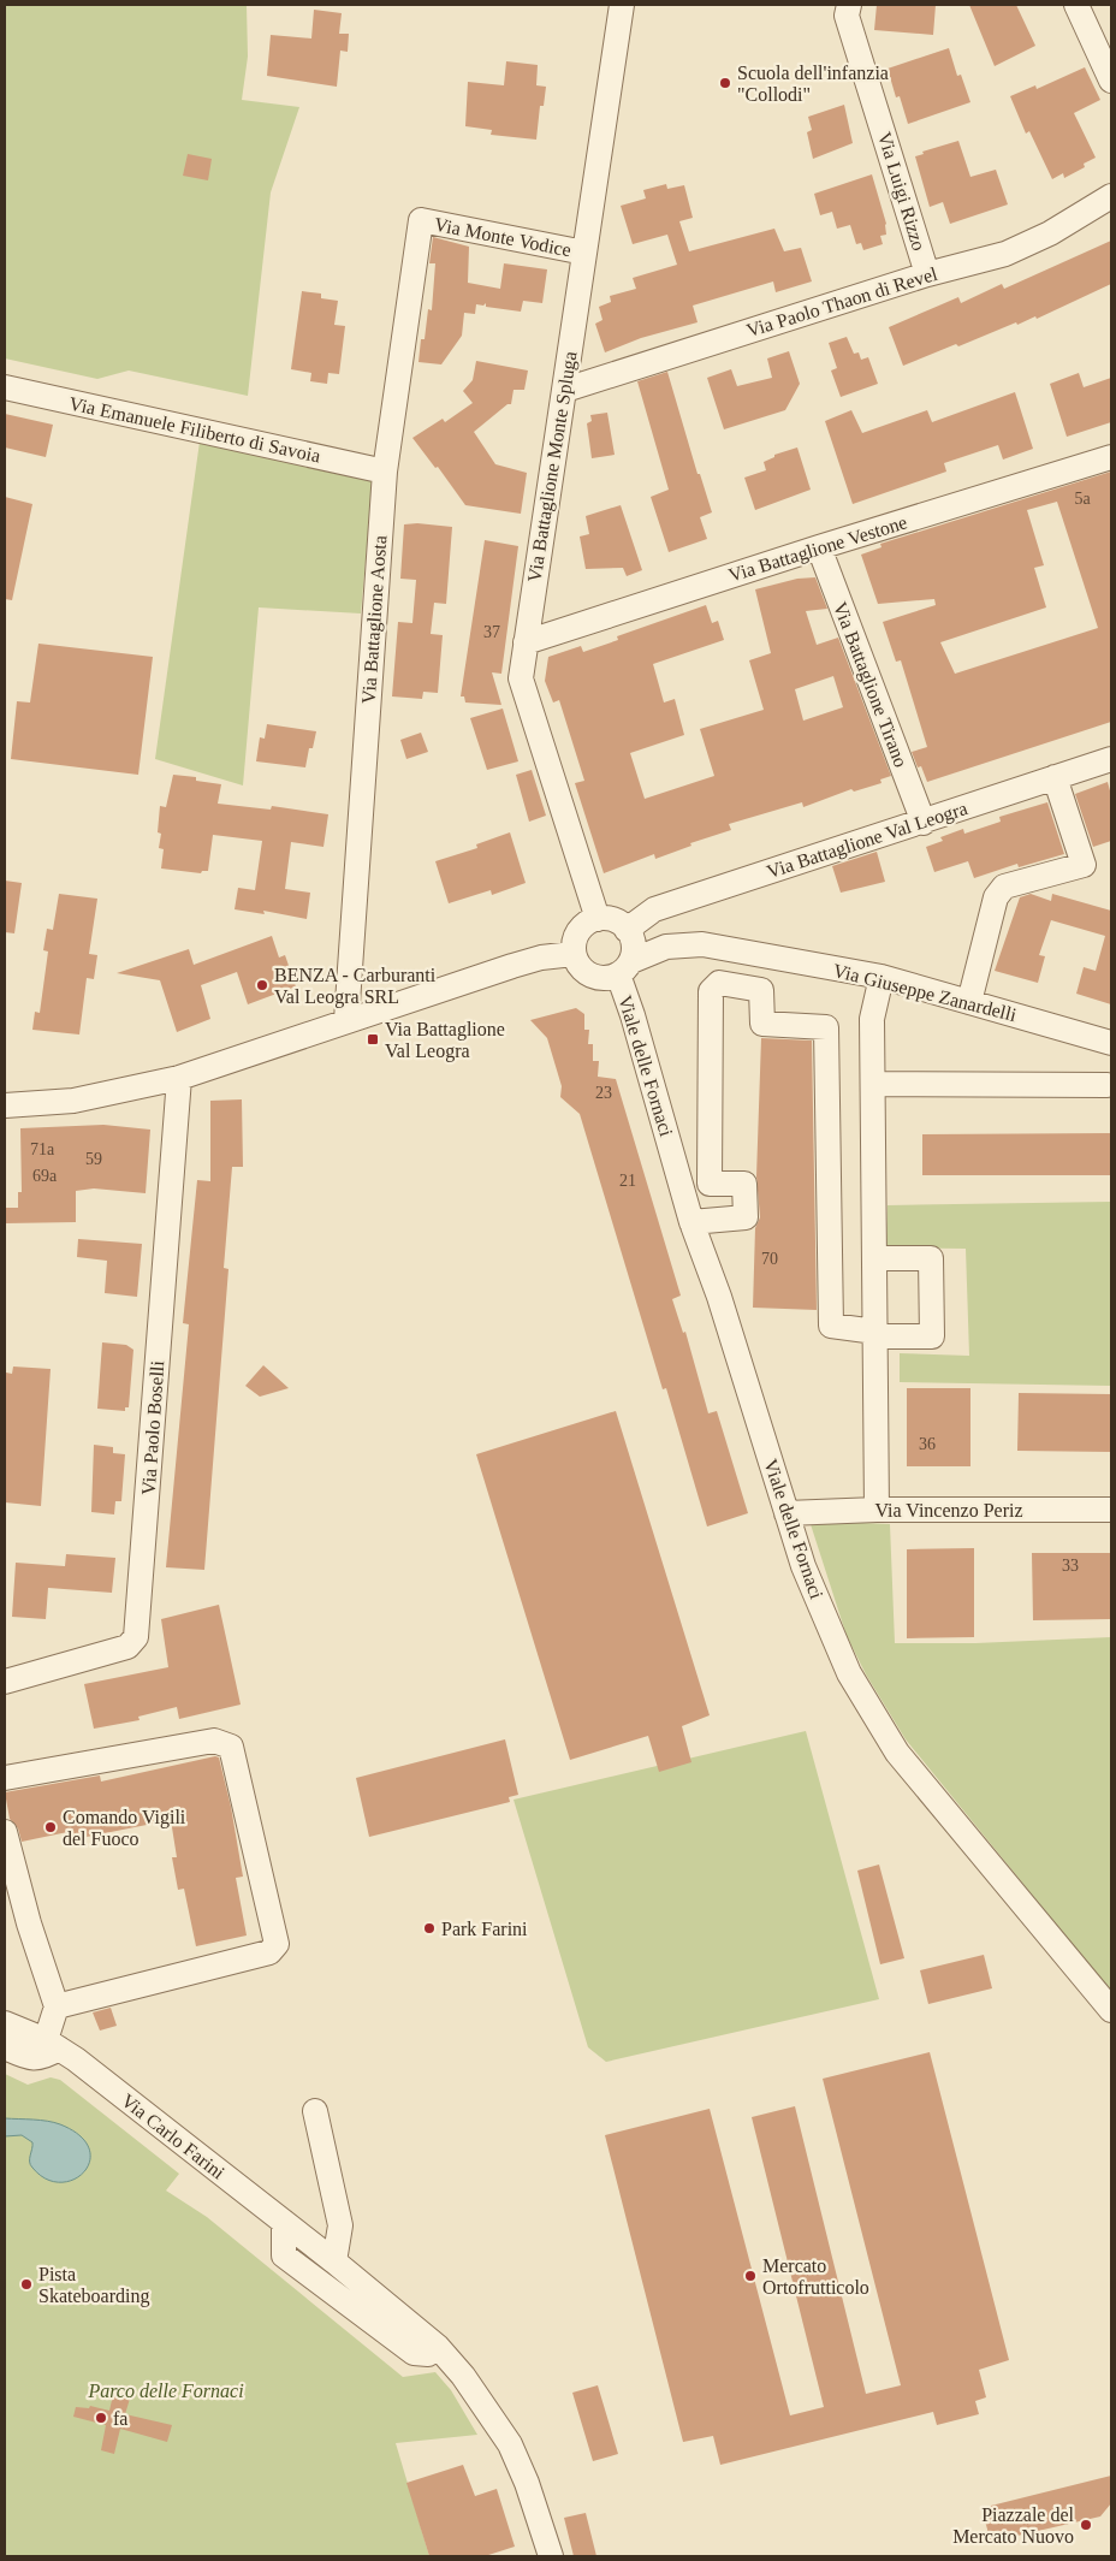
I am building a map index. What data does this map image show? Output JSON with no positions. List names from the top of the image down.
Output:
{
  "streets": {
    "street": [
      "Via Luigi Rizzo",
      "Via Monte Vodice",
      "Via Paolo Thaon di Revel",
      "Via Emanuele Filiberto di Savoia",
      "Via Battaglione Monte Spluga",
      "Via Battaglione Vestone",
      "Via Battaglione Aosta",
      "Via Battaglione Tirano",
      "Via Battaglione Val Leogra",
      "Via Giuseppe Zanardelli",
      "Viale delle Fornaci",
      "Via Paolo Boselli",
      "Via Vincenzo Periz",
      "Via Carlo Farini"
    ]
  },
  "crossings": [
    ["Via Luigi Rizzo", "Via Paolo Thaon di Revel"],
    ["Via Monte Vodice", "Via Battaglione Monte Spluga"],
    ["Via Monte Vodice", "Via Battaglione Aosta"],
    ["Via Paolo Thaon di Revel", "Via Battaglione Monte Spluga"],
    ["Via Emanuele Filiberto di Savoia", "Via Battaglione Aosta"],
    ["Via Battaglione Monte Spluga", "Via Battaglione Vestone"],
    ["Via Battaglione Monte Spluga", "Via Battaglione Val Leogra"],
    ["Via Battaglione Monte Spluga", "Via Giuseppe Zanardelli"],
    ["Via Battaglione Monte Spluga", "Viale delle Fornaci"],
    ["Via Battaglione Vestone", "Via Battaglione Tirano"],
    ["Via Battaglione Tirano", "Via Battaglione Val Leogra"],
    ["Via Battaglione Val Leogra", "Via Giuseppe Zanardelli"],
    ["Via Battaglione Val Leogra", "Viale delle Fornaci"],
    ["Via Giuseppe Zanardelli", "Viale delle Fornaci"],
    ["Viale delle Fornaci", "Via Vincenzo Periz"]
  ],
  "parks": ["Parco delle Fornaci"],
  "places": {
    "other": [
      "Scuola dell'infanzia \"Collodi\"",
      "BENZA - Carburanti Val Leogra SRL",
      "Comando Vigili del Fuoco",
      "Park Farini",
      "Mercato Ortofrutticolo",
      "Pista Skateboarding",
      "fa",
      "Piazzale del Mercato Nuovo"
    ],
    "transit": ["Via Battaglione Val Leogra"]
  },
  "house_numbers": [
    "5a",
    "37",
    "23",
    "71a",
    "59",
    "69a",
    "21",
    "70",
    "36",
    "33"
  ]
}
